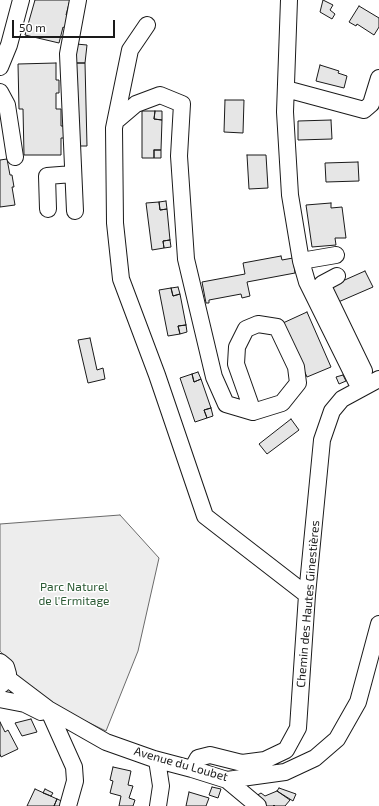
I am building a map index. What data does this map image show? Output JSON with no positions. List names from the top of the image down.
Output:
{
  "streets": {
    "street": ["Chemin des Hautes Ginestières", "Avenue du Loubet"]
  },
  "crossings": [
    ["Chemin des Hautes Ginestières", "Avenue du Loubet"]
  ],
  "parks": ["Parc Naturel de l'Ermitage"],
  "scale_bar": "50 m"
}
